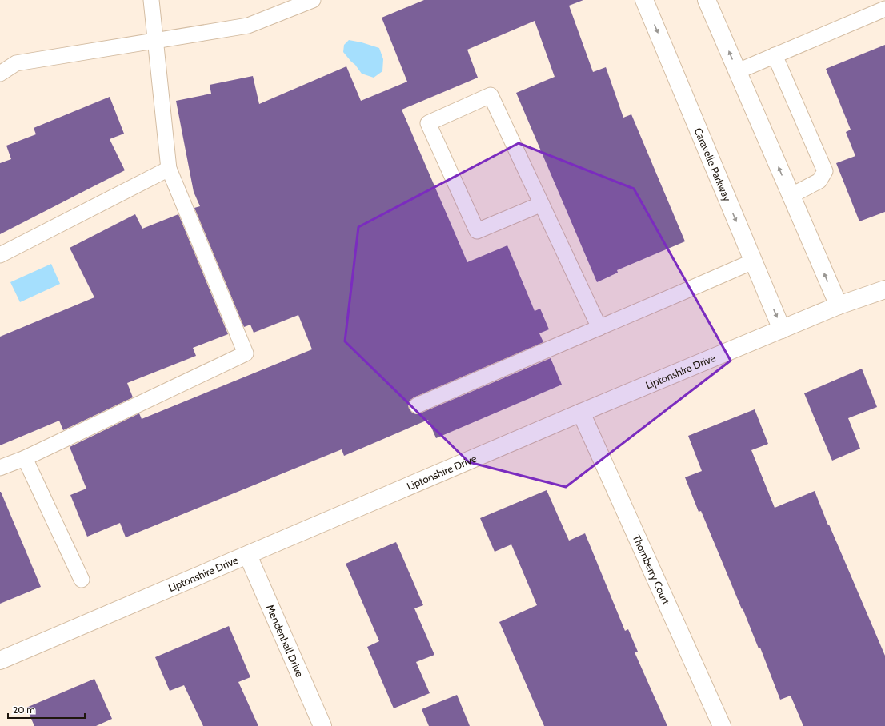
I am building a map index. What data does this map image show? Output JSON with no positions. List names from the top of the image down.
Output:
{
  "streets": {
    "street": [
      "Caravelle Parkway",
      "Liptonshire Drive",
      "Thornberry Court",
      "Mendenhall Drive"
    ]
  },
  "crossings": [
    ["Caravelle Parkway", "Liptonshire Drive"],
    ["Liptonshire Drive", "Thornberry Court"],
    ["Liptonshire Drive", "Mendenhall Drive"]
  ],
  "scale_bar": "20 m"
}
